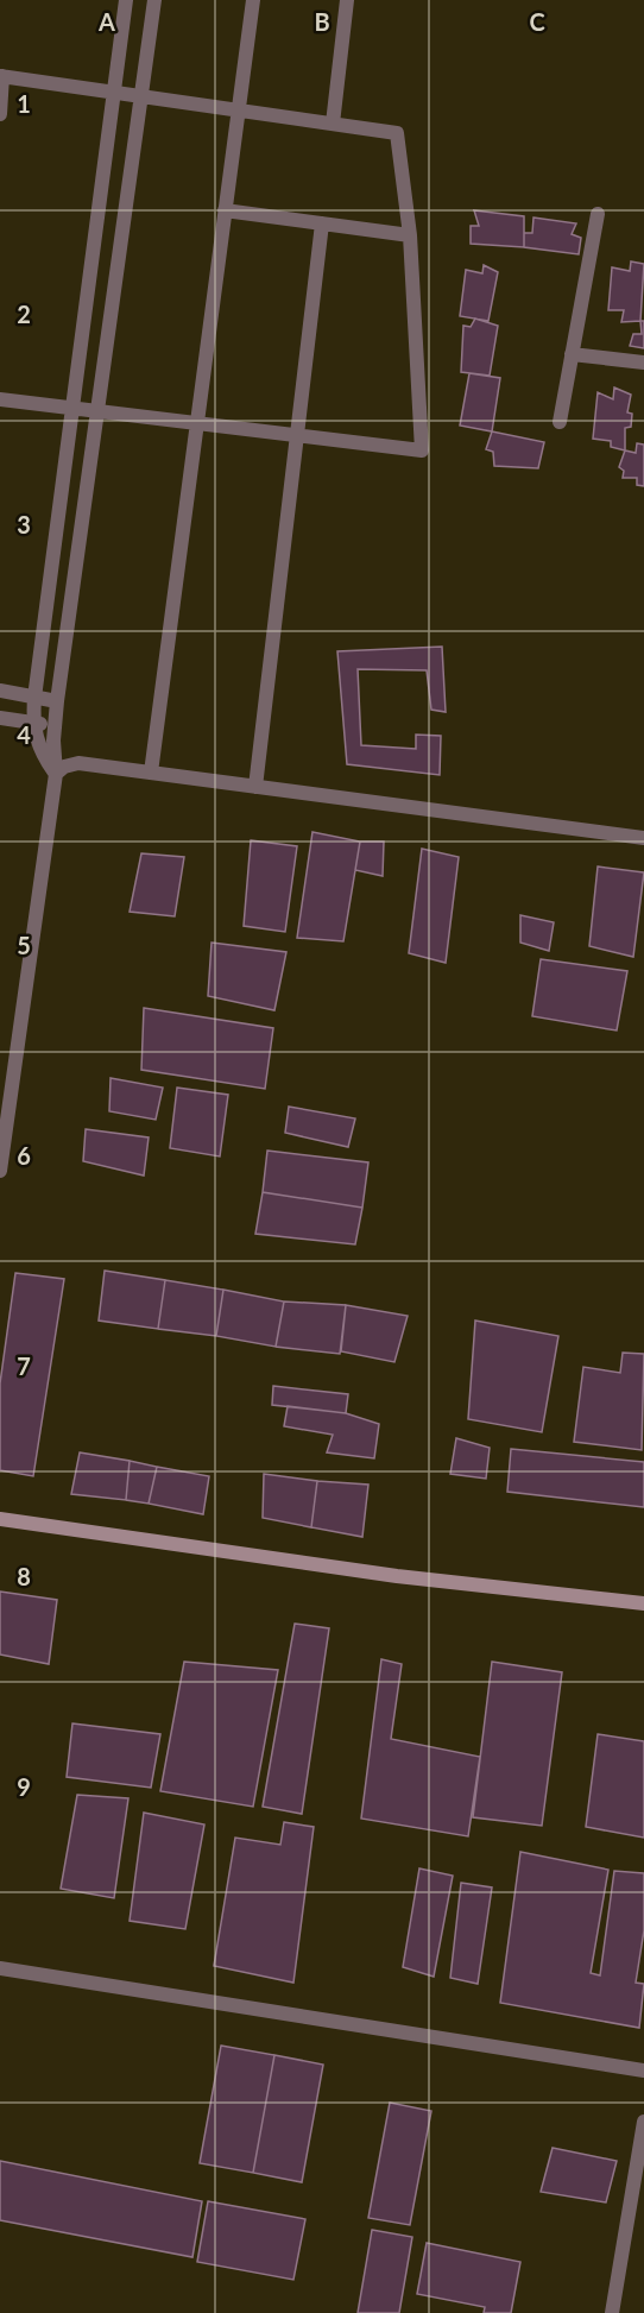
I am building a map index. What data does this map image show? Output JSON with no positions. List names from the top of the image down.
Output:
{
  "grid": {
    "columns": ["A", "B", "C"],
    "rows": [
      "1",
      "2",
      "3",
      "4",
      "5",
      "6",
      "7",
      "8",
      "9"
    ]
  }
}
